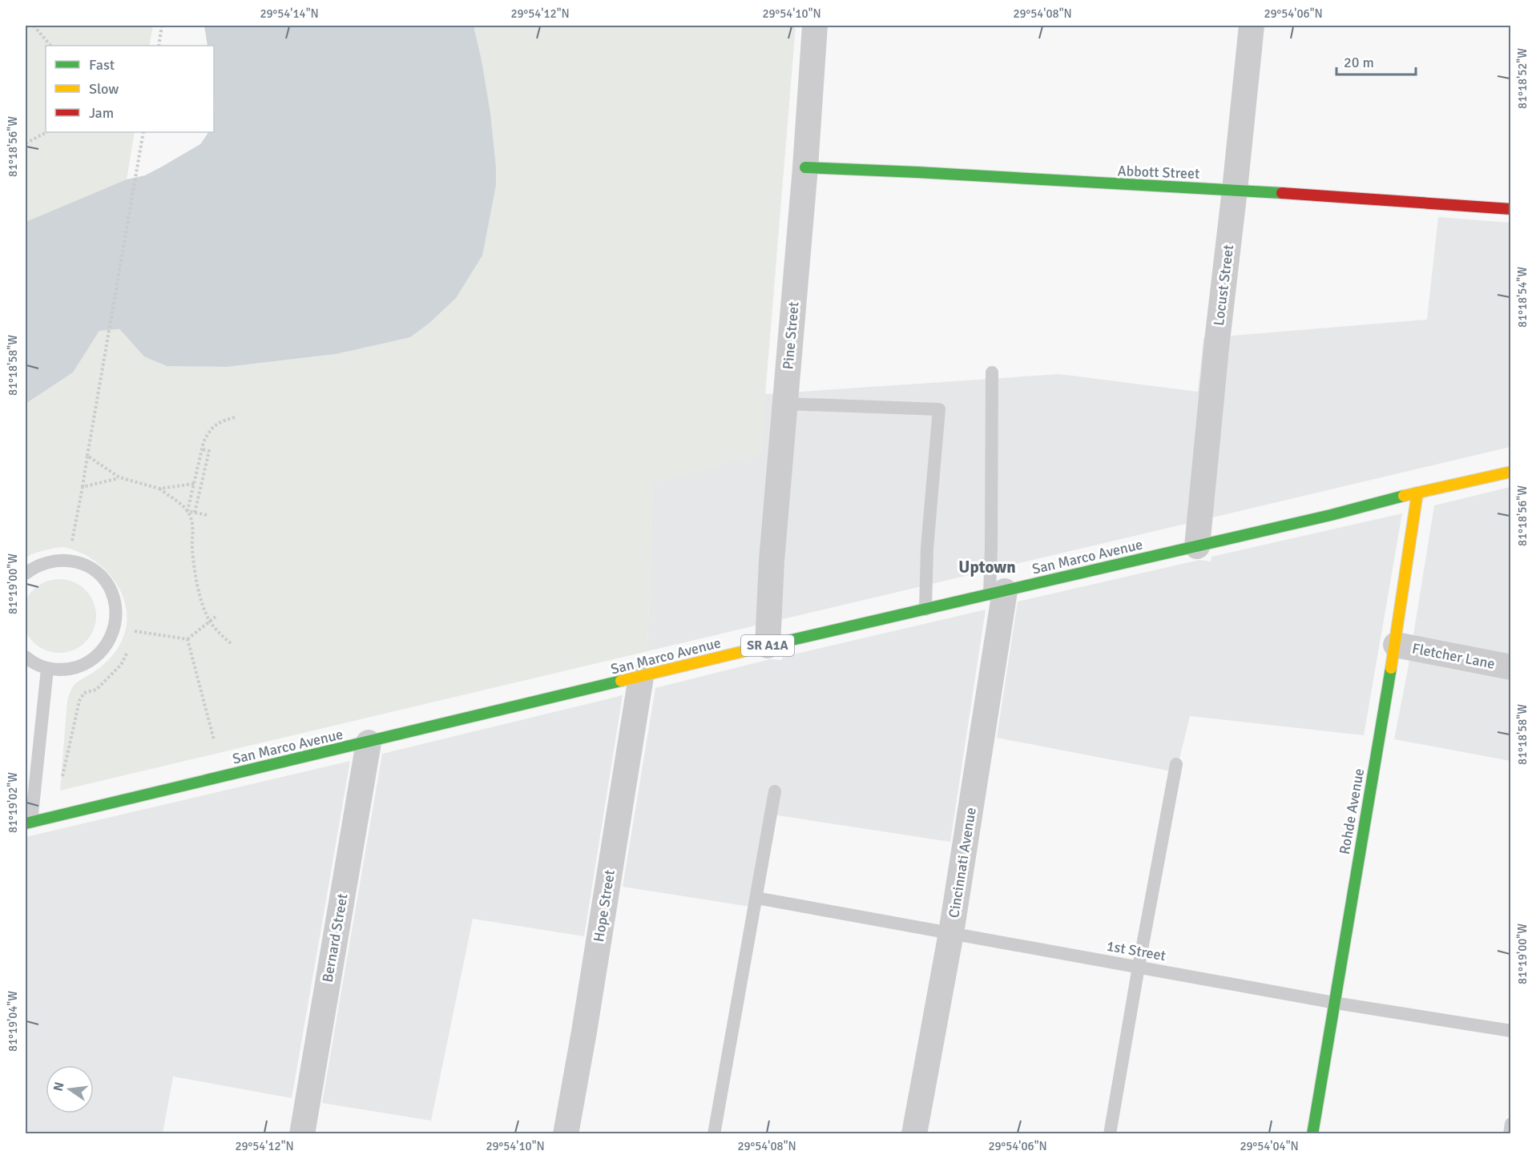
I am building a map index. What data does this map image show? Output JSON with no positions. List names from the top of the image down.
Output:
{
  "streets": {
    "main road": [
      "Abbott Street",
      "San Marco Avenue",
      "SR A1A",
      "Rohde Avenue"
    ],
    "street": [
      "Locust Street",
      "Pine Street",
      "Fletcher Lane",
      "Cincinnati Avenue",
      "Hope Street",
      "Bernard Street"
    ],
    "lane": ["1st Street"]
  },
  "crossings": [
    ["Abbott Street", "Locust Street"],
    ["Abbott Street", "Pine Street"],
    ["Locust Street", "San Marco Avenue"],
    ["Pine Street", "San Marco Avenue"],
    ["San Marco Avenue", "Rohde Avenue"],
    ["San Marco Avenue", "Cincinnati Avenue"],
    ["San Marco Avenue", "Hope Street"],
    ["San Marco Avenue", "Bernard Street"],
    ["Fletcher Lane", "Rohde Avenue"],
    ["Rohde Avenue", "1st Street"],
    ["Cincinnati Avenue", "1st Street"]
  ],
  "districts": ["Uptown"],
  "legend": ["Fast", "Slow", "Jam"],
  "scale_bar": "20 m",
  "north": "left",
  "coordinates": [
    "29°54'14\"N",
    "29°54'12\"N",
    "29°54'10\"N",
    "29°54'08\"N",
    "29°54'06\"N",
    "81°18'52\"W",
    "81°18'56\"W",
    "81°18'54\"W",
    "81°18'58\"W",
    "81°19'00\"W",
    "81°19'02\"W",
    "81°19'04\"W",
    "29°54'04\"N"
  ]
}
